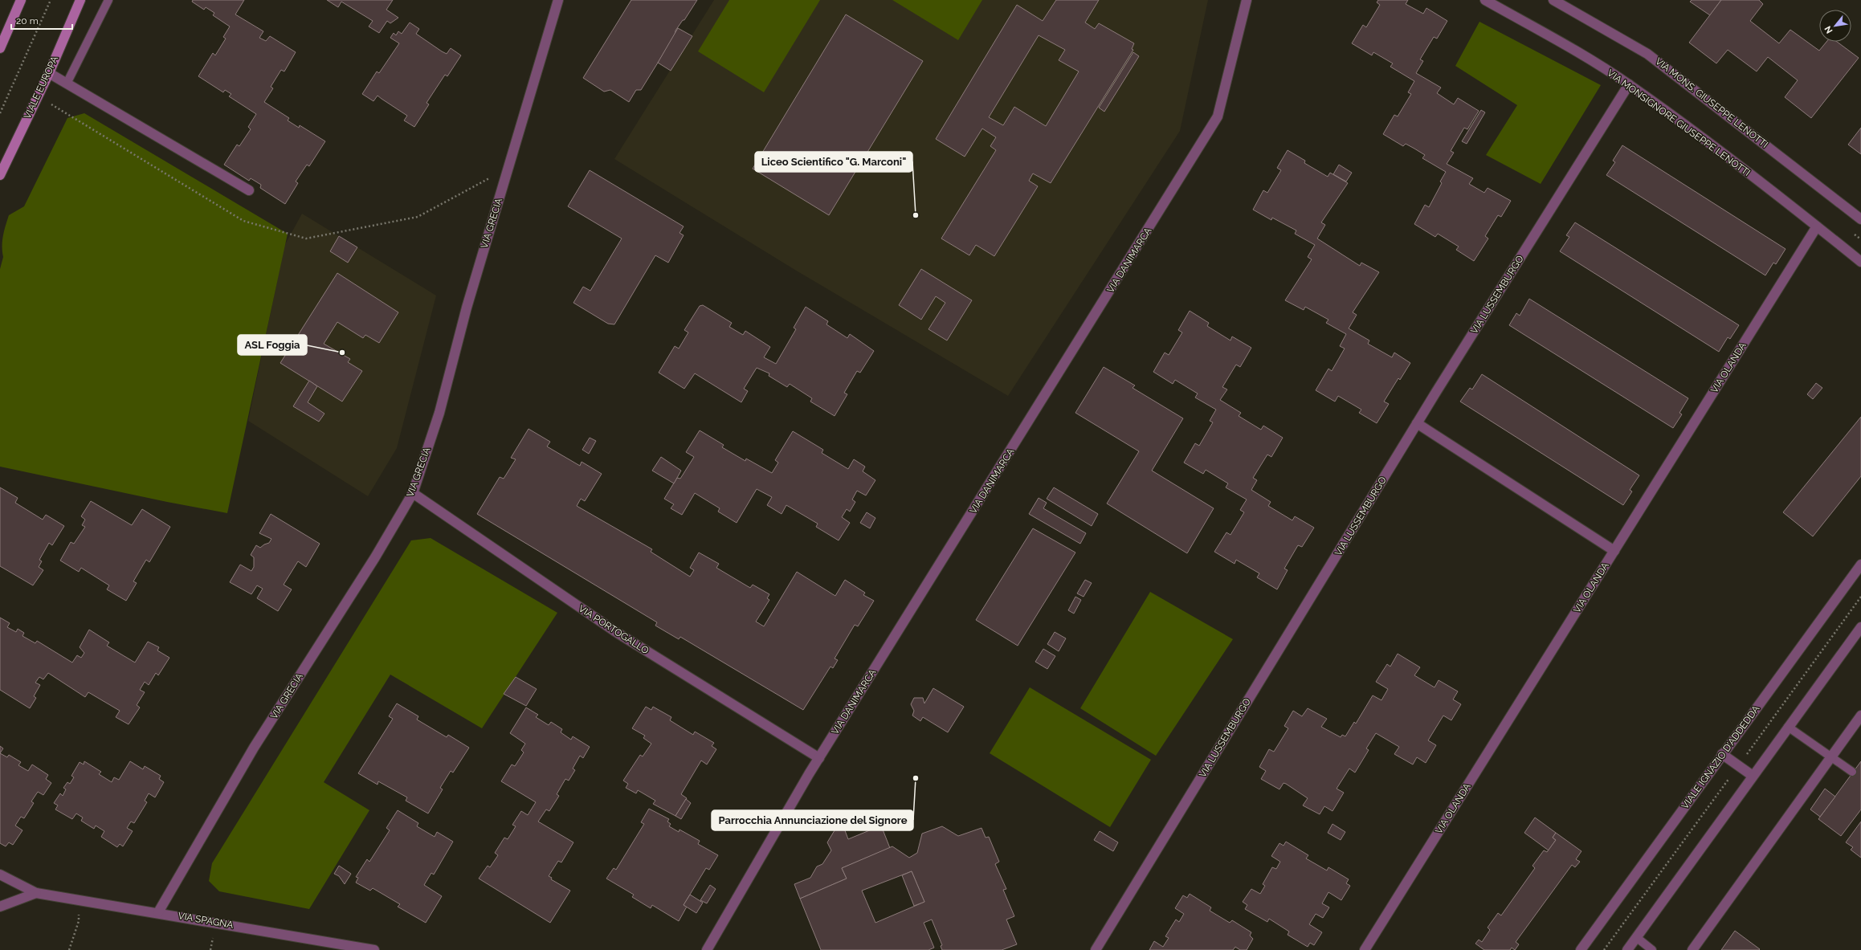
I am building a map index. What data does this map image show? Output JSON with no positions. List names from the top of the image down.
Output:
{
  "streets": {
    "street": [
      "VIALE EUROPA",
      "VIA MONS. GIUSEPPE LENOTTI",
      "VIA MONSIGNORE GIUSEPPE LENOTTI",
      "VIA GRECIA",
      "VIA DANIMARCA",
      "VIA LUSSEMBURGO",
      "VIA OLANDA",
      "VIA PORTOGALLO",
      "VIALE IGNAZIO D'ADDEDDA",
      "VIA SPAGNA"
    ]
  },
  "crossings": [
    ["VIA MONSIGNORE GIUSEPPE LENOTTI", "VIA LUSSEMBURGO"],
    ["VIA MONSIGNORE GIUSEPPE LENOTTI", "VIA OLANDA"],
    ["VIA GRECIA", "VIA PORTOGALLO"],
    ["VIA GRECIA", "VIA SPAGNA"],
    ["VIA DANIMARCA", "VIA PORTOGALLO"]
  ],
  "places": ["Liceo Scientifico \"G. Marconi\"", "ASL Foggia", "Parrocchia Annunciazione del Signore"],
  "scale_bar": "20 m",
  "north": "bottom left"
}
